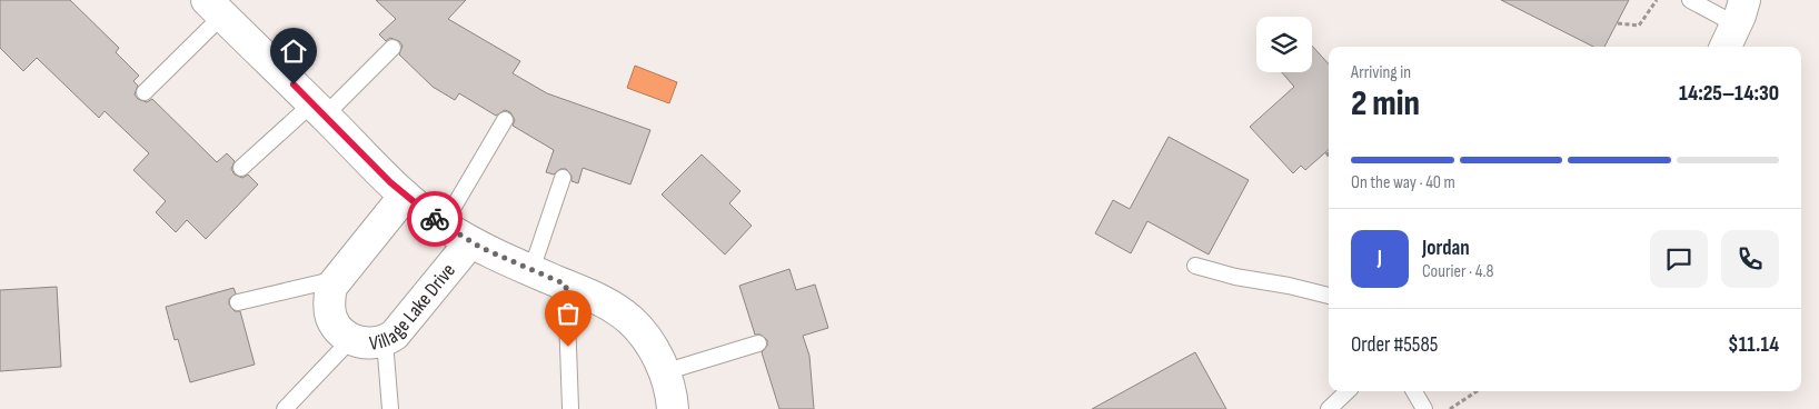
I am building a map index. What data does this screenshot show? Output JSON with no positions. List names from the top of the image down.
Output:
{
  "streets": {
    "street": ["Village Lake Drive"]
  },
  "page": {
    "heading": ["2 min", "Arriving in", "14:25–14:30"],
    "panel": [
      "Jordan",
      "Courier · 4.8",
      "Order #5585",
      "$11.14"
    ],
    "bar": "On the way · 40 m",
    "round": "J"
  }
}
